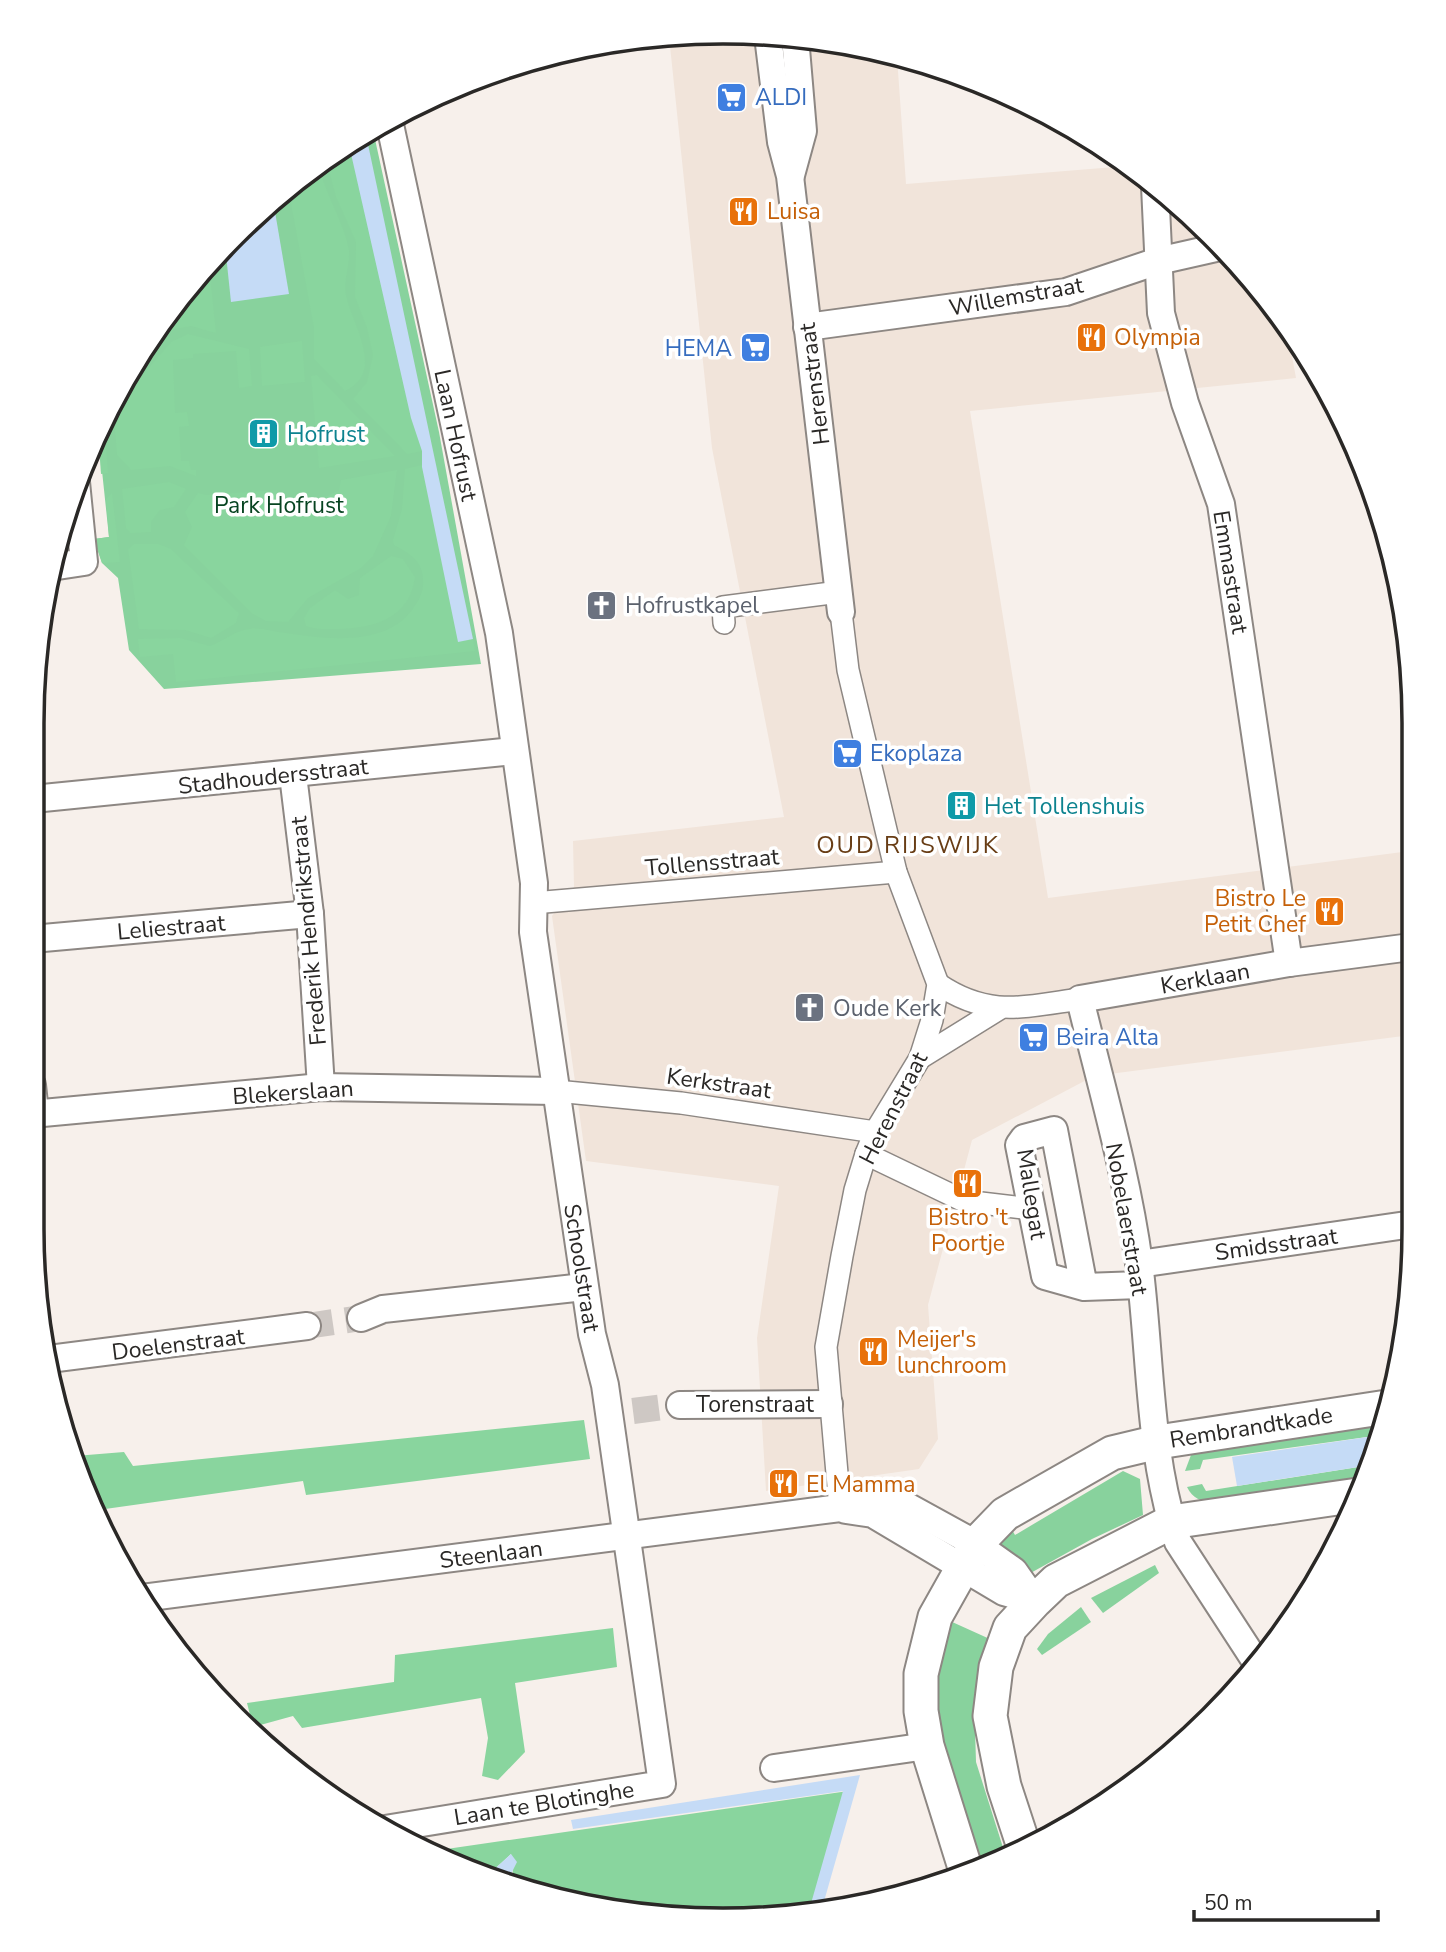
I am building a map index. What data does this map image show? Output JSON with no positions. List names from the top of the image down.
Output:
{
  "streets": {
    "street": [
      "Willemstraat",
      "Herenstraat",
      "Laan Hofrust",
      "Emmastraat",
      "Stadhoudersstraat",
      "Tollensstraat",
      "Leliestraat",
      "Frederik Hendrikstraat",
      "Kerklaan",
      "Kerkstraat",
      "Blekerslaan",
      "Mallegat",
      "Nobelaerstraat",
      "Smidsstraat",
      "Schoolstraat",
      "Doelenstraat",
      "Torenstraat",
      "Rembrandtkade",
      "Steenlaan",
      "Laan te Blotinghe"
    ]
  },
  "crossings": [
    ["Willemstraat", "Herenstraat"],
    ["Willemstraat", "Emmastraat"],
    ["Herenstraat", "Tollensstraat"],
    ["Herenstraat", "Kerklaan"],
    ["Herenstraat", "Kerkstraat"],
    ["Herenstraat", "Torenstraat"],
    ["Herenstraat", "Steenlaan"],
    ["Laan Hofrust", "Stadhoudersstraat"],
    ["Laan Hofrust", "Schoolstraat"],
    ["Emmastraat", "Kerklaan"],
    ["Stadhoudersstraat", "Frederik Hendrikstraat"],
    ["Stadhoudersstraat", "Schoolstraat"],
    ["Tollensstraat", "Schoolstraat"],
    ["Leliestraat", "Frederik Hendrikstraat"],
    ["Frederik Hendrikstraat", "Blekerslaan"],
    ["Kerklaan", "Nobelaerstraat"],
    ["Kerkstraat", "Blekerslaan"],
    ["Kerkstraat", "Schoolstraat"],
    ["Blekerslaan", "Schoolstraat"],
    ["Mallegat", "Nobelaerstraat"],
    ["Mallegat", "Smidsstraat"],
    ["Nobelaerstraat", "Smidsstraat"],
    ["Nobelaerstraat", "Rembrandtkade"],
    ["Schoolstraat", "Steenlaan"],
    ["Schoolstraat", "Laan te Blotinghe"],
    ["Rembrandtkade", "Steenlaan"]
  ],
  "districts": ["OUD RIJSWIJK"],
  "parks": ["Park Hofrust"],
  "places": {
    "supermarket": [
      "ALDI",
      "HEMA",
      "Ekoplaza",
      "Beira Alta"
    ],
    "restaurant": [
      "Luisa",
      "Olympia",
      "Bistro Le Petit Chef",
      "Bistro 't Poortje",
      "Meijer's lunchroom",
      "El Mamma"
    ],
    "building": ["Hofrust", "Het Tollenshuis"],
    "church": ["Hofrustkapel", "Oude Kerk"]
  },
  "scale_bar": "50 m"
}
